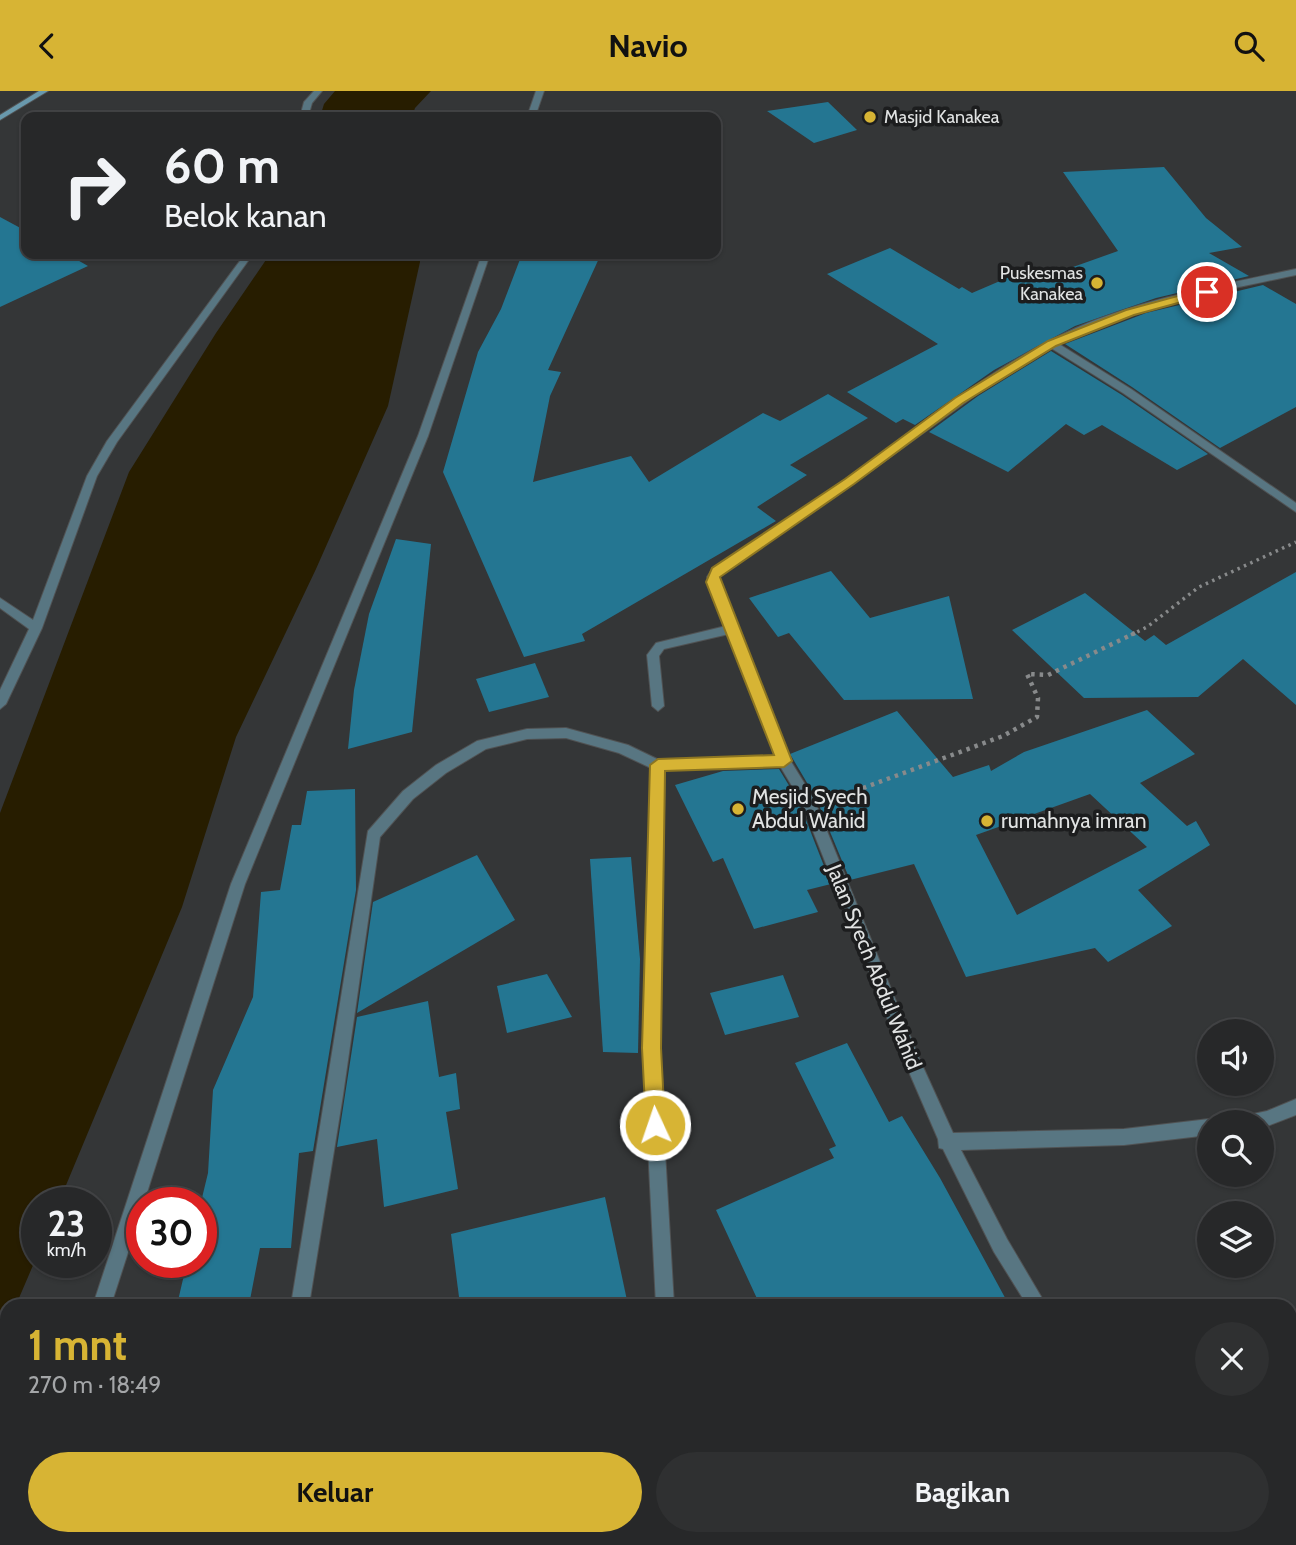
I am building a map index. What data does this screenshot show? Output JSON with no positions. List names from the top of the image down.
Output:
{
  "streets": {
    "street": ["Jalan Syech Abdul Wahid"]
  },
  "places": [
    "Masjid Kanakea",
    "Puskesmas Kanakea",
    "Mesjid Syech Abdul Wahid",
    "rumahnya imran"
  ],
  "page": {
    "header": "Navio",
    "turn": ["60 m", "Belok kanan"],
    "speed": "23 km/h",
    "limit": "30",
    "heading": ["1 mnt", "270 m · 18:49"],
    "buttons": ["Keluar", "Bagikan"]
  }
}
